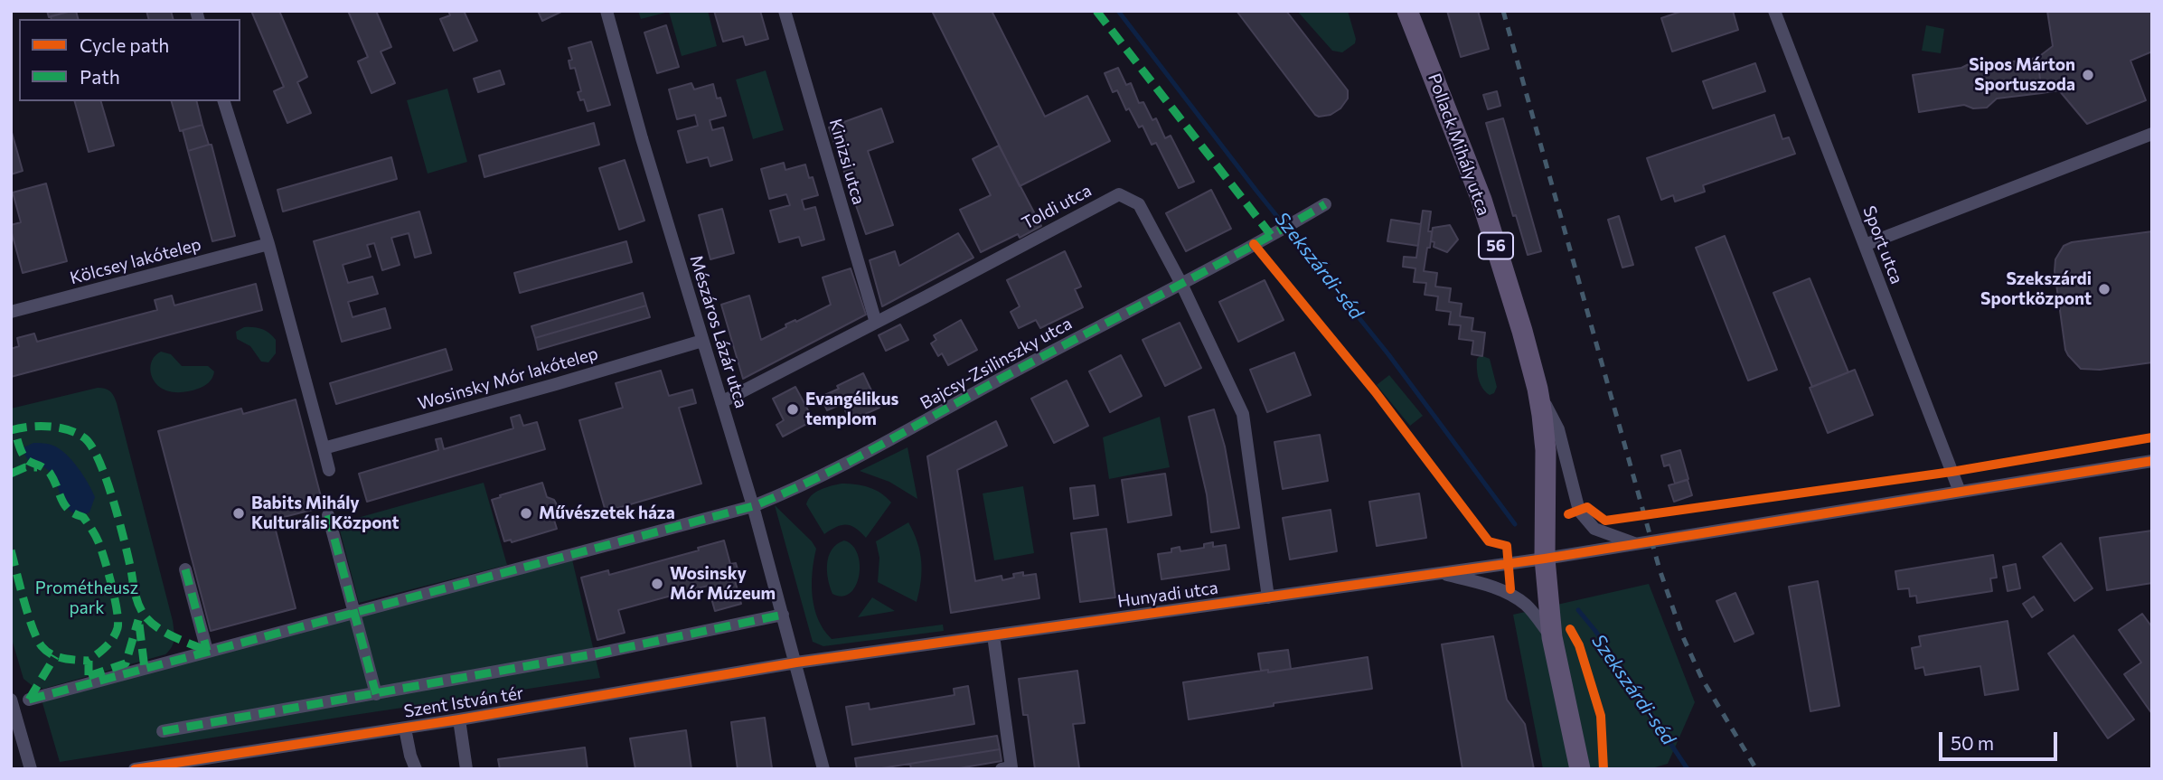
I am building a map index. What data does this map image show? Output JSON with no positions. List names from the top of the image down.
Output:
{
  "streets": {
    "main road": ["Pollack Mihály utca", "56"],
    "street": [
      "Kinizsi utca",
      "Toldi utca",
      "Sport utca",
      "Kölcsey lakótelep",
      "Mészáros Lázár utca",
      "Bajcsy-Zsilinszky utca",
      "Wosinsky Mór lakótelep",
      "Hunyadi utca",
      "Szent István tér"
    ]
  },
  "crossings": [
    ["Pollack Mihály utca", "56"],
    ["Pollack Mihály utca", "Hunyadi utca"],
    ["Kinizsi utca", "Toldi utca"],
    ["Toldi utca", "Mészáros Lázár utca"],
    ["Toldi utca", "Bajcsy-Zsilinszky utca"],
    ["Toldi utca", "Hunyadi utca"],
    ["Sport utca", "Hunyadi utca"],
    ["56", "Hunyadi utca"],
    ["Mészáros Lázár utca", "Bajcsy-Zsilinszky utca"],
    ["Mészáros Lázár utca", "Wosinsky Mór lakótelep"],
    ["Mészáros Lázár utca", "Hunyadi utca"],
    ["Mészáros Lázár utca", "Szent István tér"],
    ["Hunyadi utca", "Szent István tér"]
  ],
  "water": ["Szekszárdi-séd"],
  "parks": ["Prométheusz park"],
  "places": [
    "Sipos Márton Sportuszoda",
    "Szekszárdi Sportközpont",
    "Evangélikus templom",
    "Babits Mihály Kulturális Központ",
    "Művészetek háza",
    "Wosinsky Mór Múzeum"
  ],
  "legend": ["Cycle path", "Path"],
  "scale_bar": "50 m"
}
